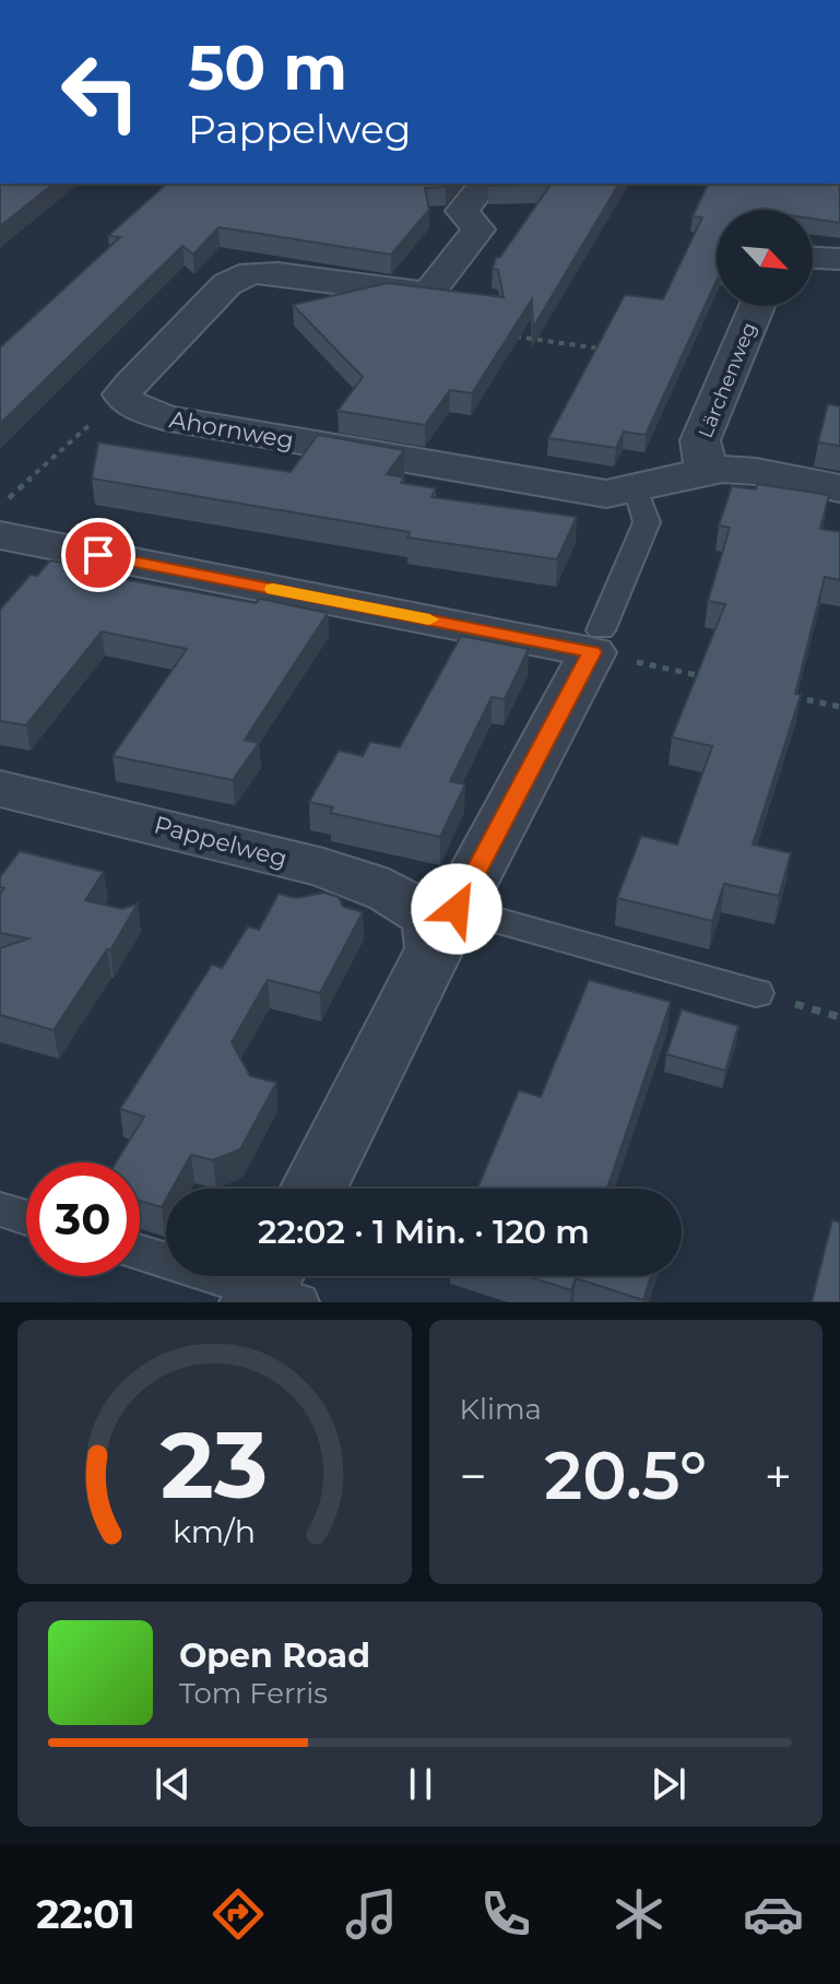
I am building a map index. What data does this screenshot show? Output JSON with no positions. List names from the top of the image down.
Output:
{
  "streets": {
    "street": ["Lärchenweg", "Ahornweg", "Pappelweg"]
  },
  "crossings": [
    ["Lärchenweg", "Ahornweg"]
  ],
  "north": "bottom right",
  "page": {
    "turn": ["50 m", "Pappelweg"],
    "limit": "30",
    "trip": "22:02 · 1 Min. · 120 m",
    "tile": "Klima",
    "heat": ["−", "20.5°", "+"],
    "song": ["Open Road", "Tom Ferris"],
    "tabs": "22:01",
    "gauge": ["23", "km/h"]
  }
}
